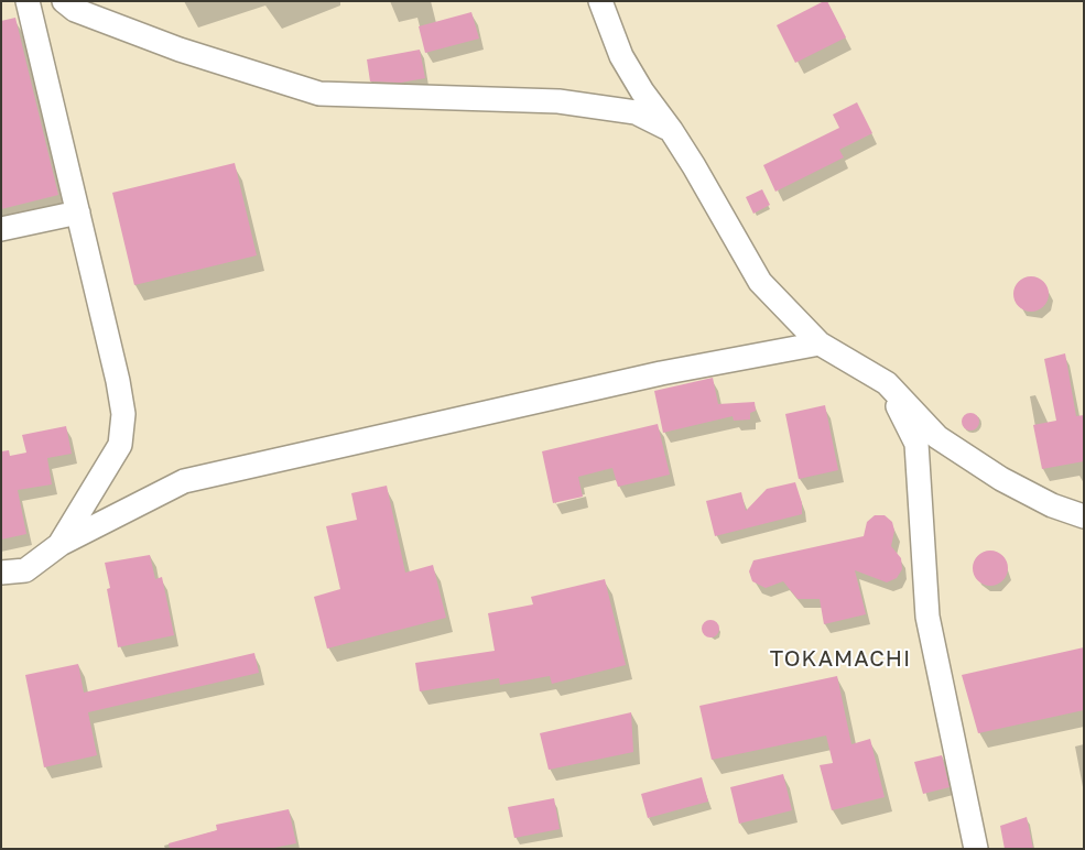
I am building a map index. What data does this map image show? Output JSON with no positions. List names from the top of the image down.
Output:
{
  "districts": ["TOKAMACHI"]
}
